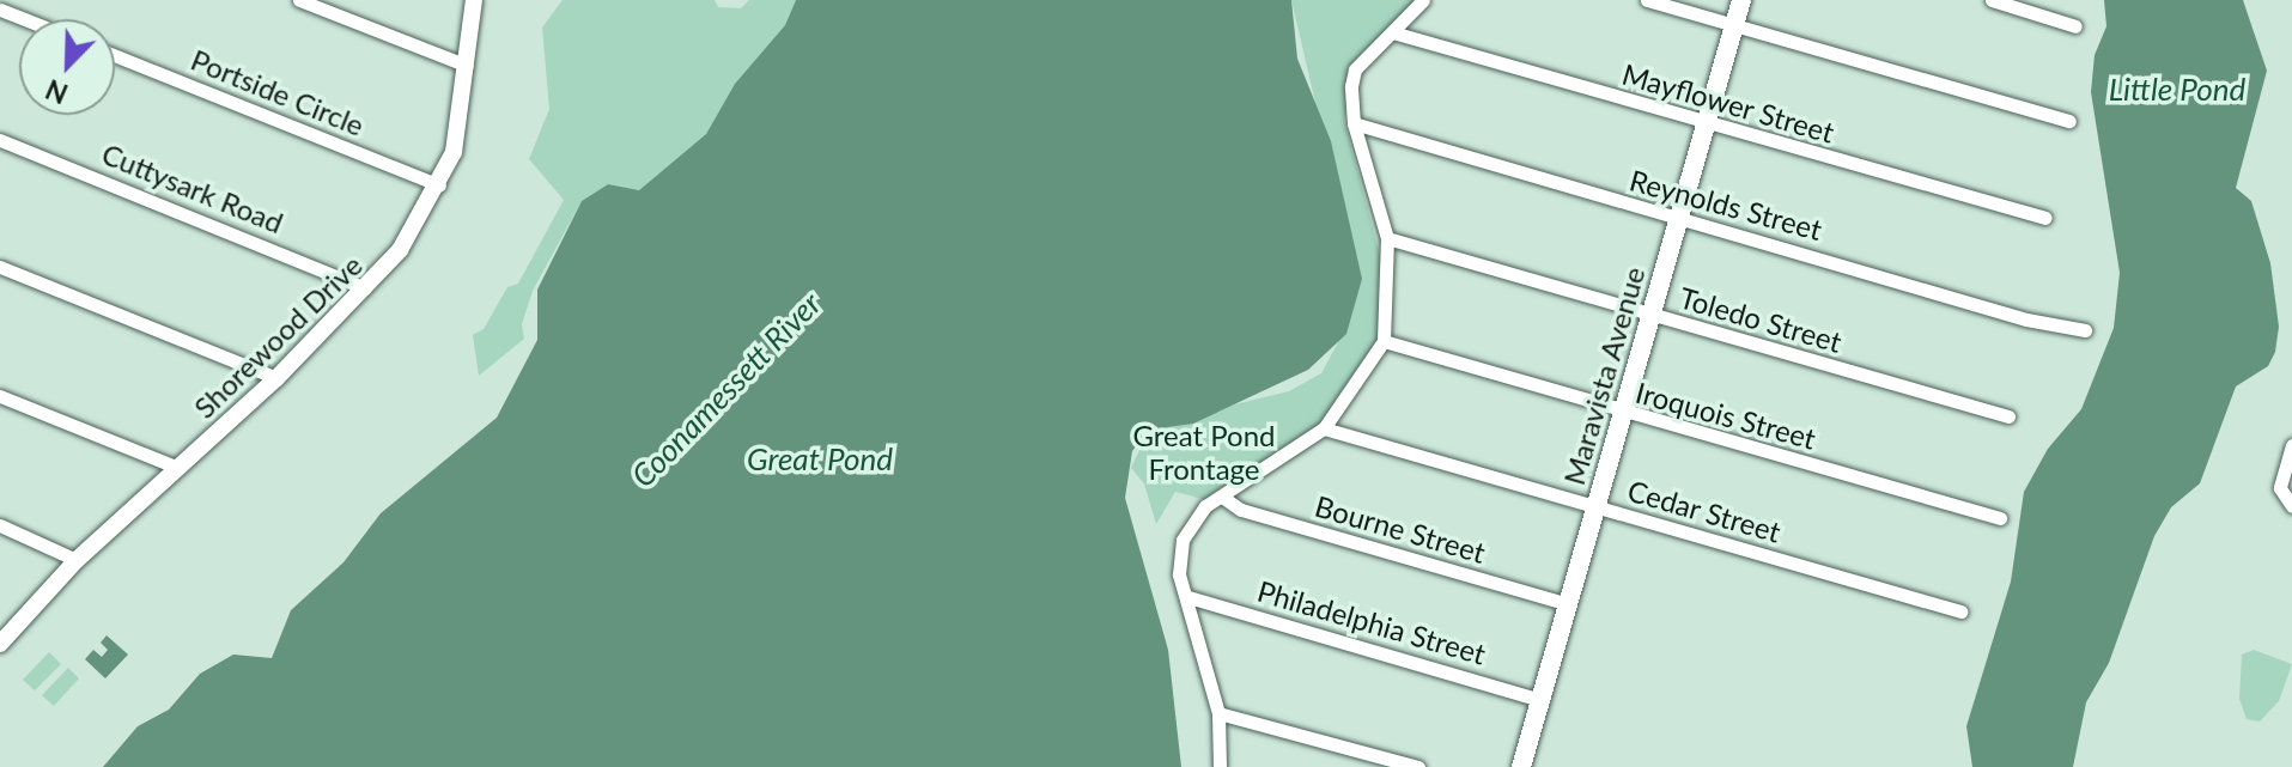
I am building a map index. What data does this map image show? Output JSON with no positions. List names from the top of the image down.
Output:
{
  "streets": {
    "main road": ["Maravista Avenue"],
    "street": [
      "Portside Circle",
      "Mayflower Street",
      "Cuttysark Road",
      "Reynolds Street",
      "Toledo Street",
      "Shorewood Drive",
      "Iroquois Street",
      "Cedar Street",
      "Bourne Street",
      "Philadelphia Street"
    ]
  },
  "crossings": [
    ["Portside Circle", "Shorewood Drive"],
    ["Mayflower Street", "Maravista Avenue"],
    ["Cuttysark Road", "Shorewood Drive"],
    ["Reynolds Street", "Maravista Avenue"],
    ["Toledo Street", "Maravista Avenue"],
    ["Maravista Avenue", "Iroquois Street"],
    ["Maravista Avenue", "Cedar Street"],
    ["Maravista Avenue", "Bourne Street"],
    ["Maravista Avenue", "Philadelphia Street"]
  ],
  "water": ["Little Pond", "Coonamessett River", "Great Pond"],
  "parks": ["Great Pond Frontage"],
  "north": "bottom left"
}
